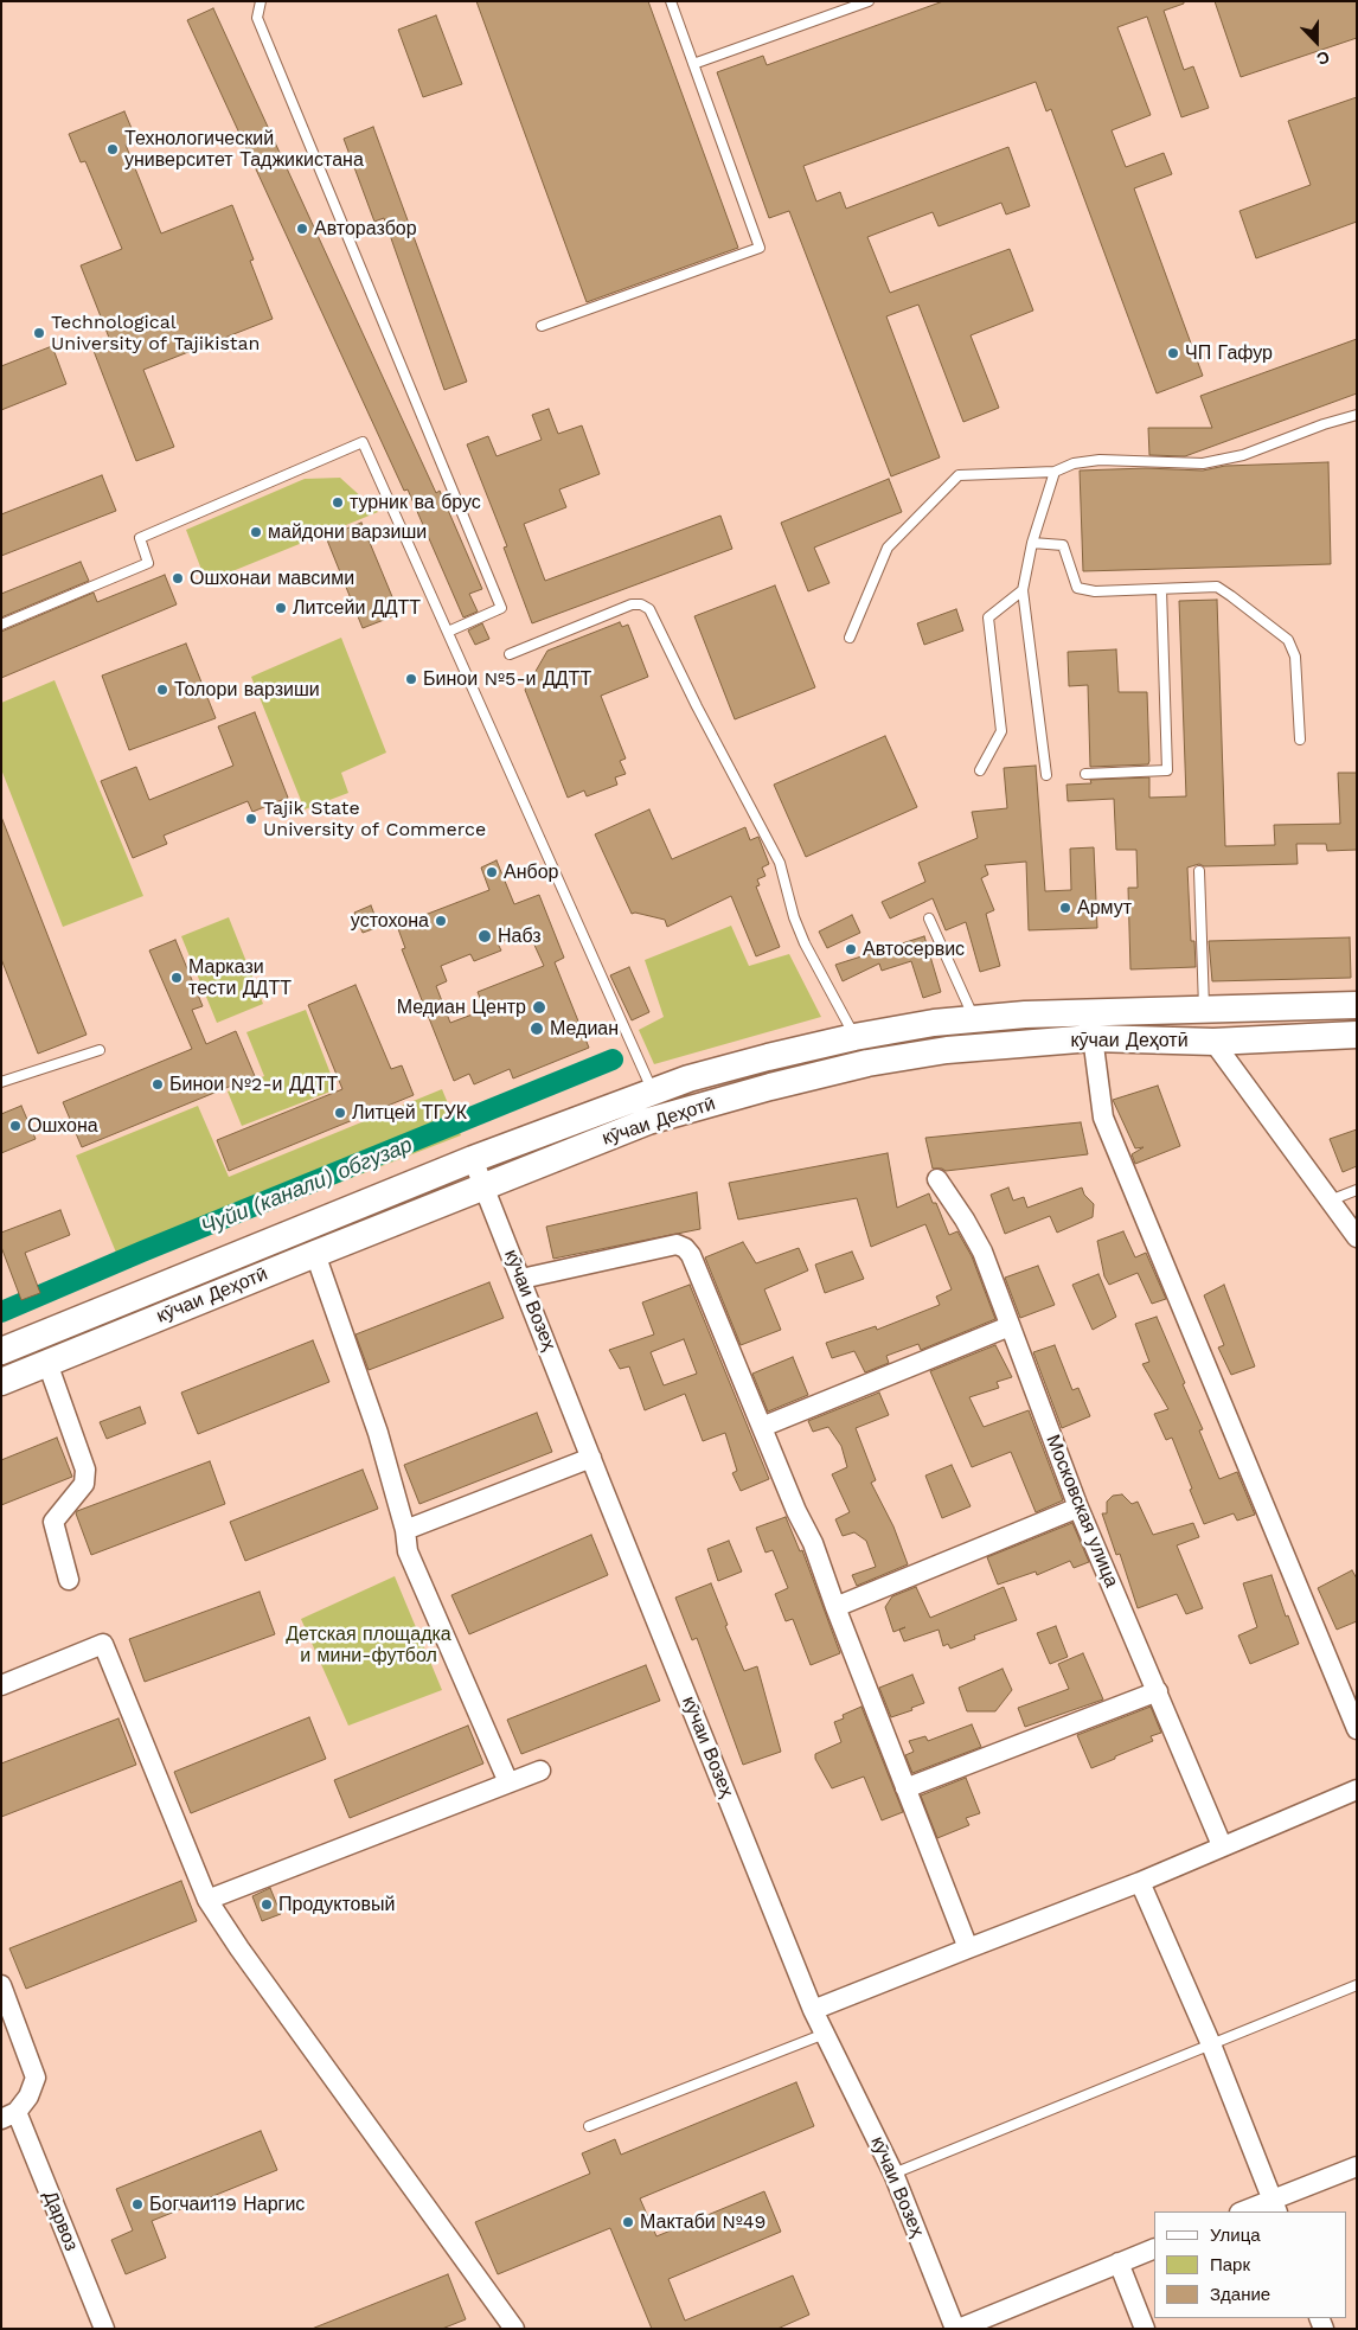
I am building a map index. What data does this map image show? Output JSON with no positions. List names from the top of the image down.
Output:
{
  "streets": {
    "street": [
      "кӯчаи Деҳотӣ",
      "кӯчаи Возеҳ",
      "Московская улица",
      "Дарвоз"
    ]
  },
  "crossings": [
    ["кӯчаи Деҳотӣ", "кӯчаи Возеҳ"]
  ],
  "water": ["Чуйи (канали) обгузар"],
  "parks": ["Детская площадка и мини-футбол"],
  "places": [
    "Технологический университет Таджикистана",
    "Авторазбор",
    "Technological University of Tajikistan",
    "ЧП Гафур",
    "турник ва брус",
    "майдони варзиши",
    "Ошхонаи мавсими",
    "Литсейи ДДТТ",
    "Бинои №5-и ДДТТ",
    "Толори варзиши",
    "Tajik State University of Commerce",
    "Анбор",
    "Армут",
    "устохона",
    "Набз",
    "Автосервис",
    "Маркази тести ДДТТ",
    "Медиан Центр",
    "Медиан",
    "Бинои №2-и ДДТТ",
    "Литцей ТГУК",
    "Ошхона",
    "Продуктовый",
    "Богчаи119 Наргис",
    "Мактаби №49"
  ],
  "legend": ["Улица", "Парк", "Здание"],
  "north": "bottom"
}
